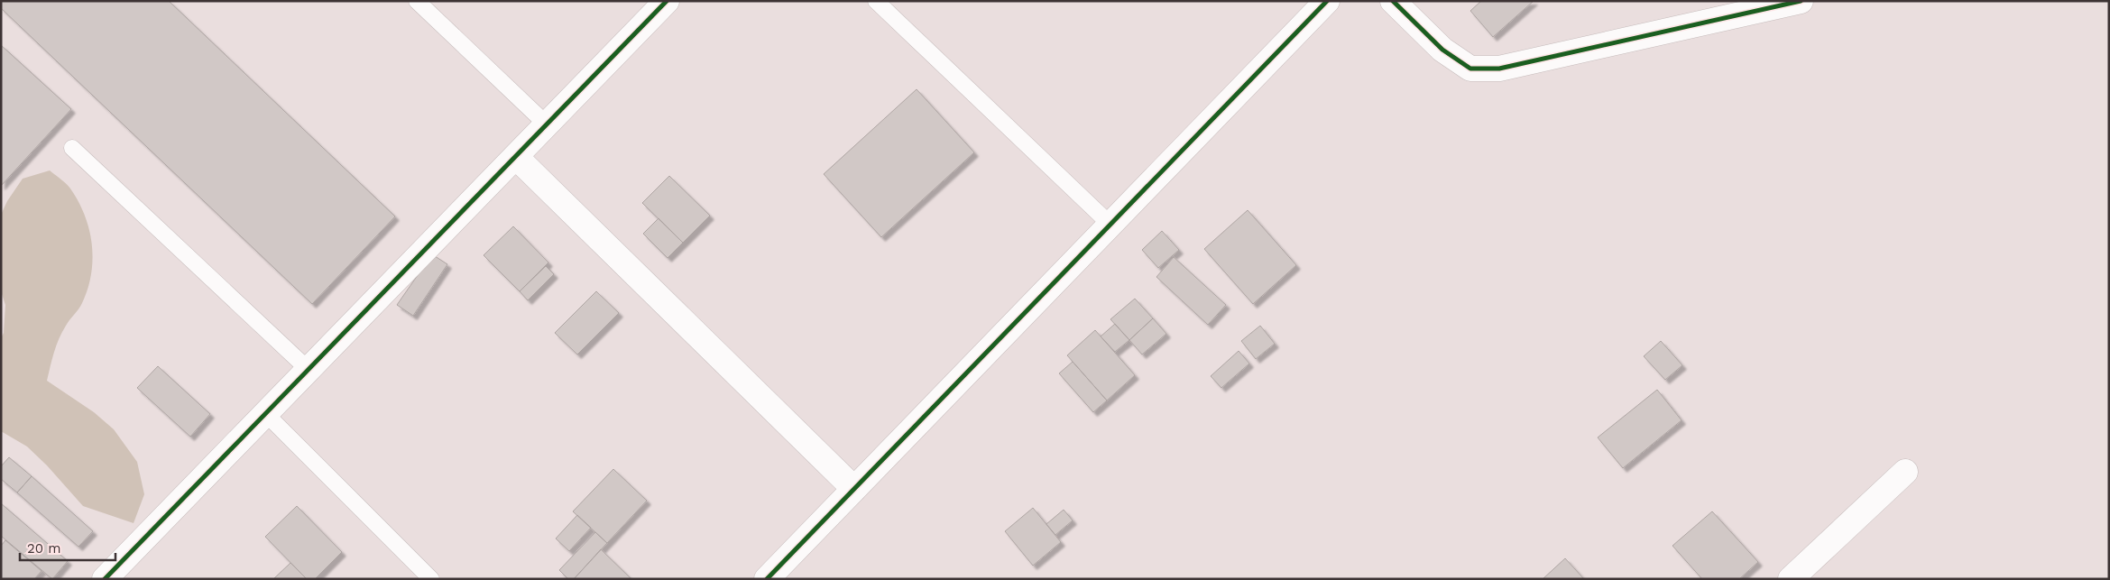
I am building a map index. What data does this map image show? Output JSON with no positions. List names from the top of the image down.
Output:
{
  "scale_bar": "20 m"
}
